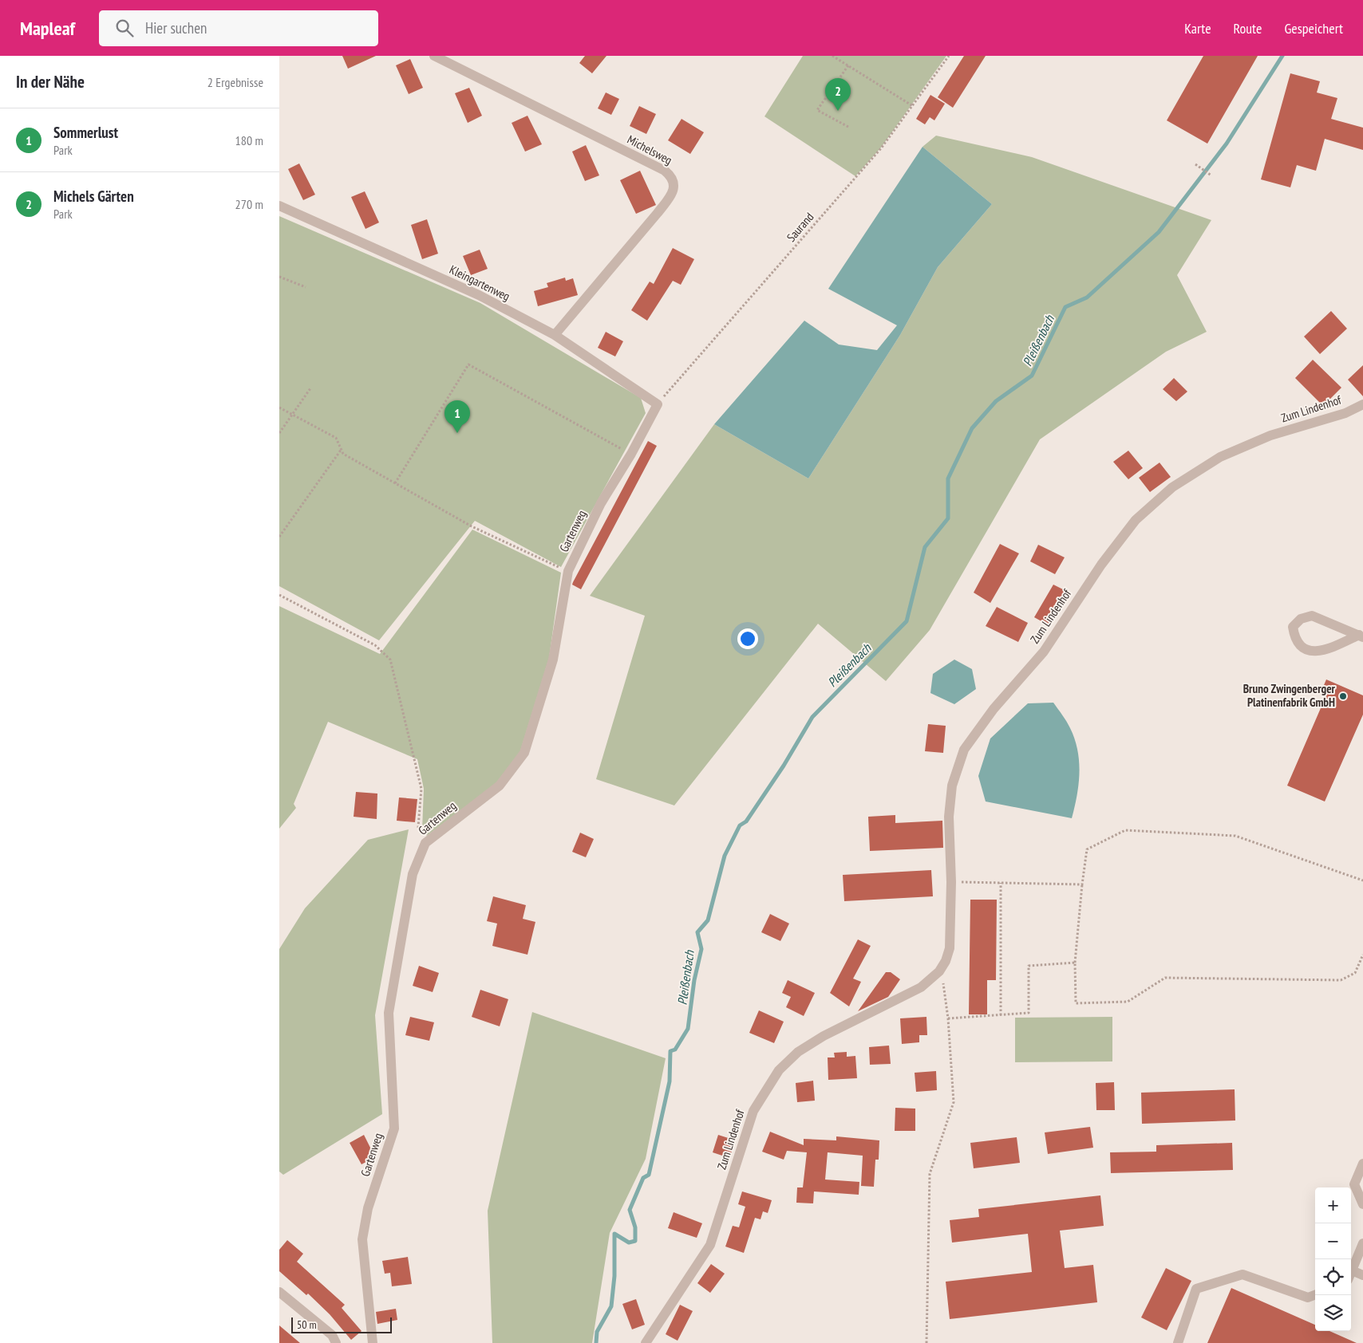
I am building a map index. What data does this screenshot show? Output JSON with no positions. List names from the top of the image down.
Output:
{
  "streets": {
    "street": [
      "Michelsweg",
      "Kleingartenweg",
      "Zum Lindenhof",
      "Gartenweg"
    ],
    "path": ["Saurand"]
  },
  "crossings": [
    ["Michelsweg", "Kleingartenweg"],
    ["Saurand", "Kleingartenweg"],
    ["Saurand", "Gartenweg"],
    ["Kleingartenweg", "Gartenweg"]
  ],
  "water": ["Pleißenbach"],
  "places": ["Bruno Zwingenberger Platinenfabrik GmbH"],
  "scale_bar": "50 m",
  "page": {
    "header": "Mapleaf",
    "search": "Hier suchen",
    "nav": ["Karte", "Route", "Gespeichert"],
    "heading": ["In der Nähe", "2 Ergebnisse"],
    "pins": ["2", "1"],
    "list": [
      {
        "mark": "1",
        "name": "Sommerlust",
        "note": "Park",
        "value": "180 m"
      },
      {
        "mark": "2",
        "name": "Michels Gärten",
        "note": "Park",
        "value": "270 m"
      }
    ],
    "map_buttons": ["+", "−"],
    "scale": "50 m"
  }
}
